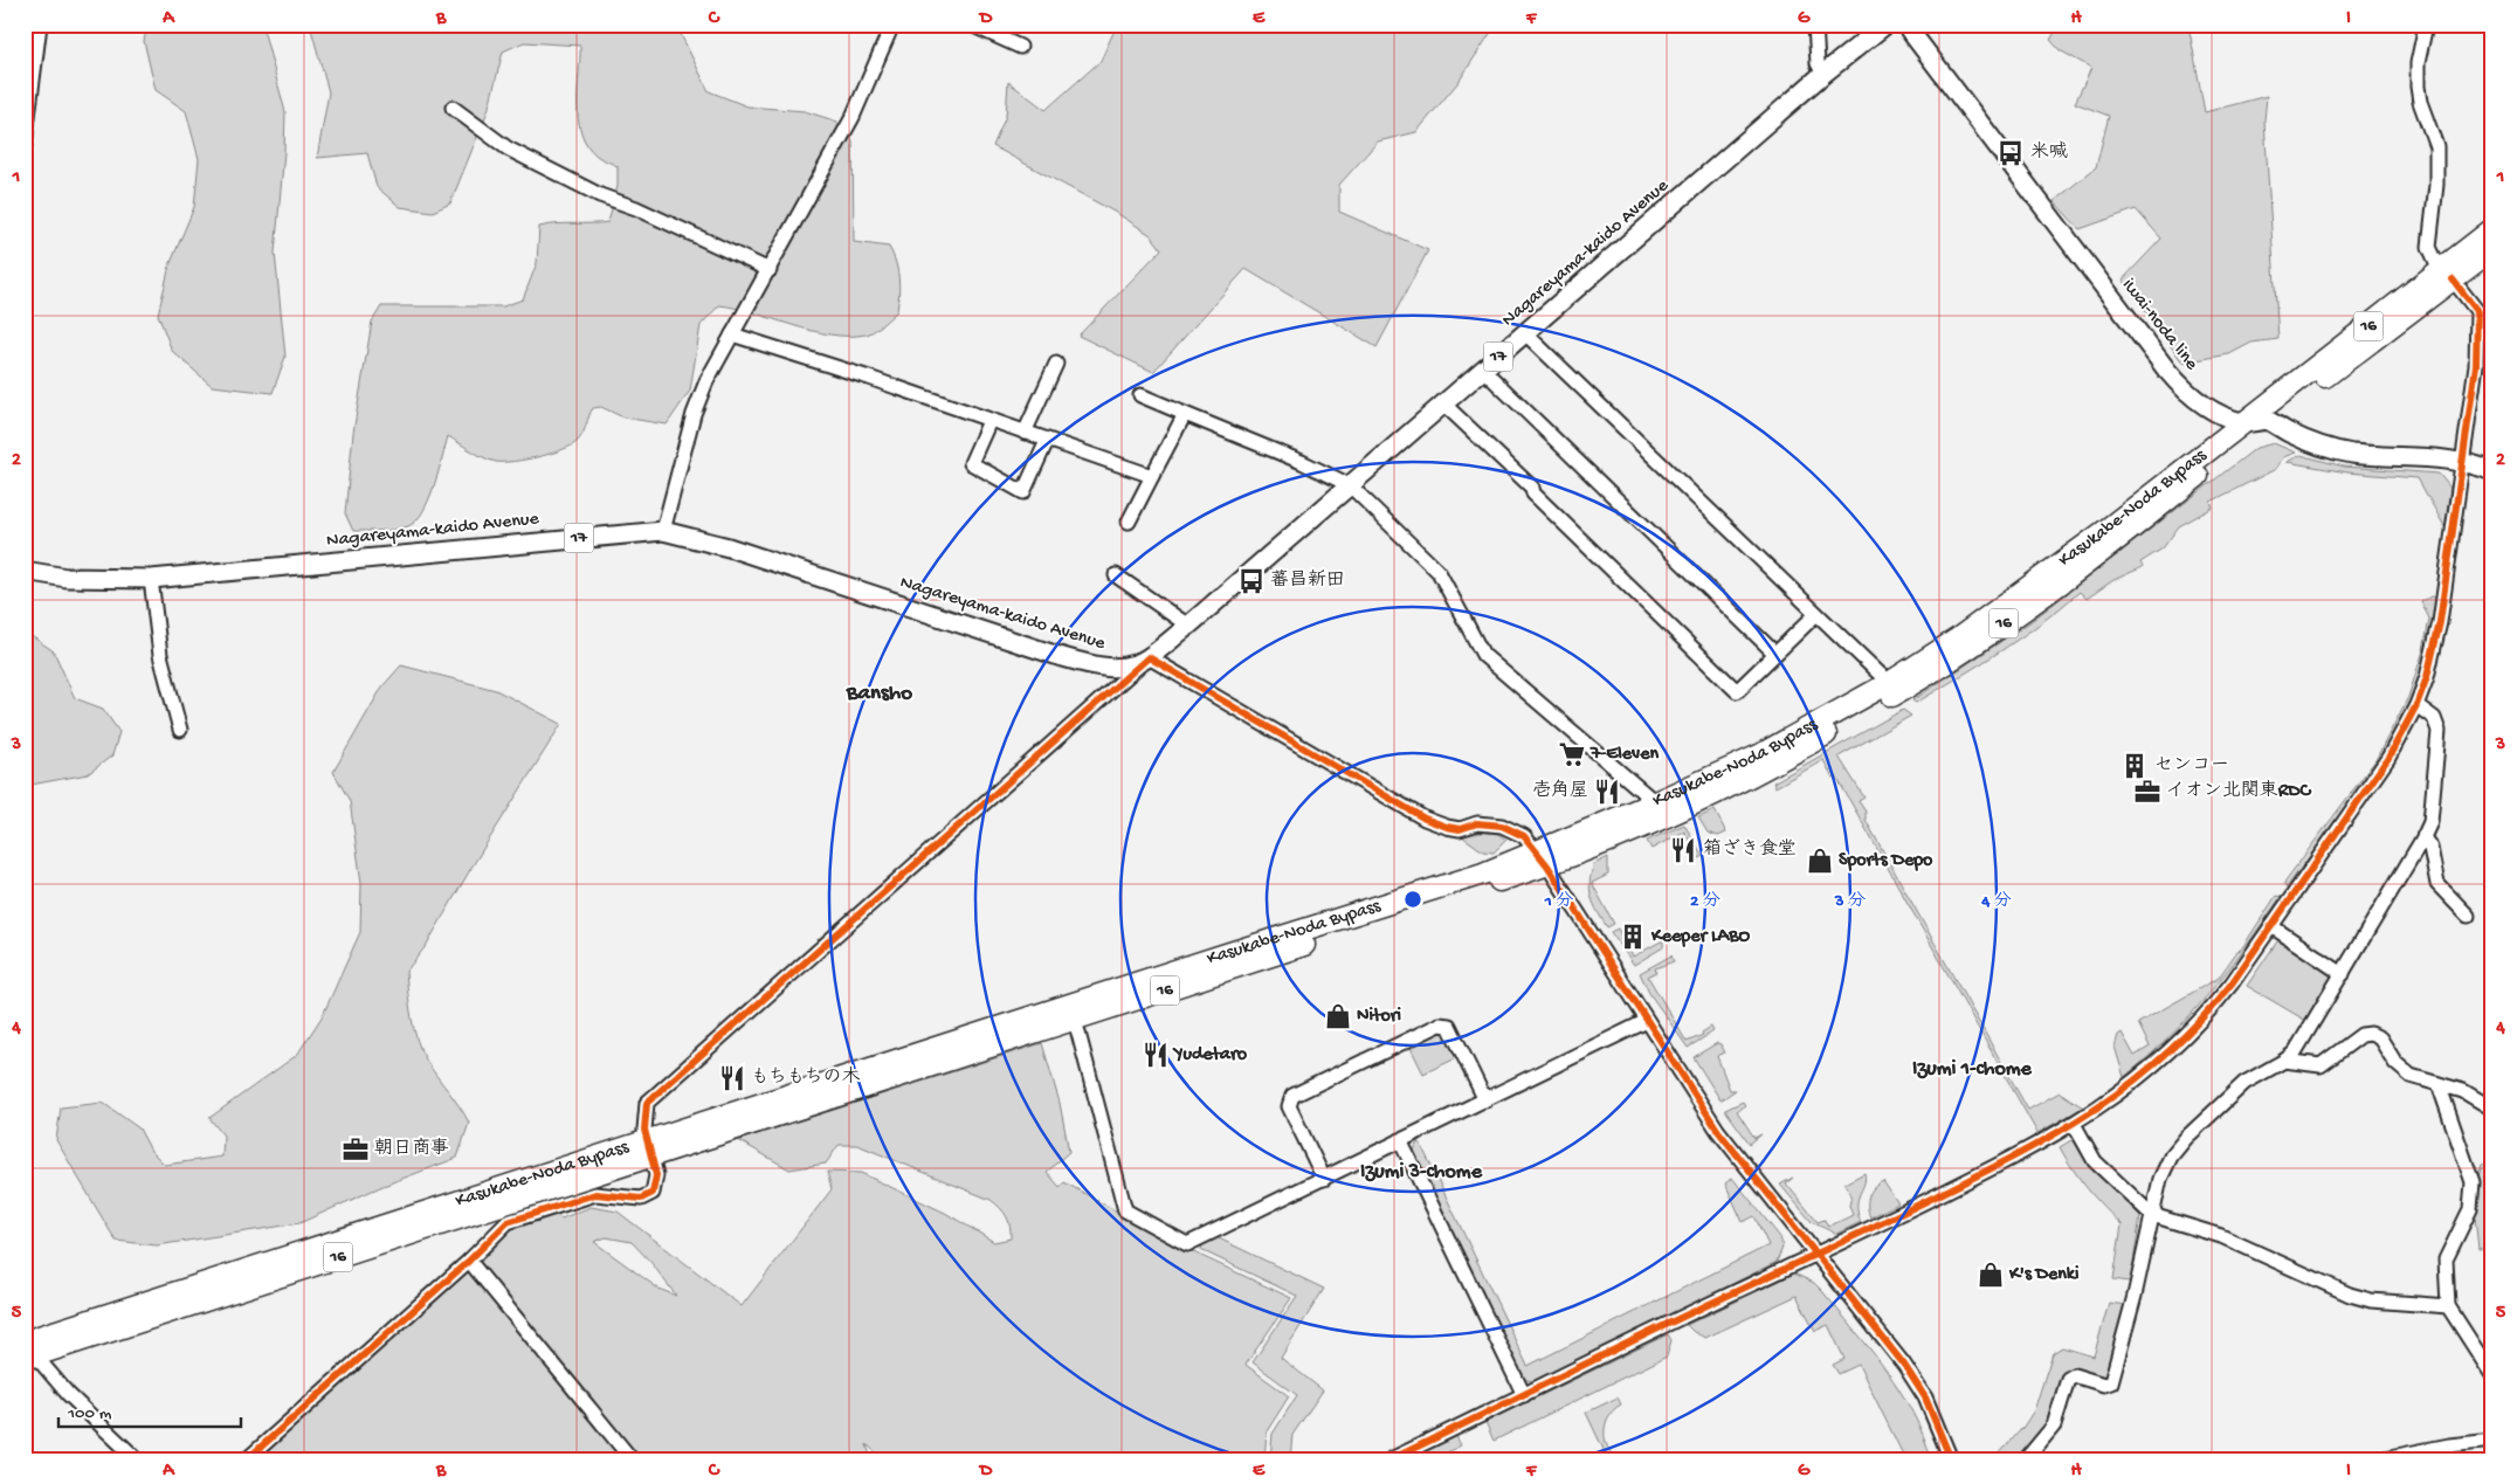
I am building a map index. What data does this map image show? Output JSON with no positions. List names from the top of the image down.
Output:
{
  "streets": {
    "highway": ["16", "Kasukabe-Noda Bypass"],
    "main road": ["Nagareyama-kaido Avenue", "iwai-noda line", "17"]
  },
  "crossings": [
    ["iwai-noda line", "Kasukabe-Noda Bypass"]
  ],
  "districts": ["Bansho", "Izumi 1-chome", "Izumi 3-chome"],
  "places": {
    "bus stop": ["米喊", "蕃昌新田"],
    "supermarket": ["7-Eleven"],
    "building": ["センコー", "Keeper LABO"],
    "restaurant": [
      "壱角屋",
      "箱ざき食堂",
      "Yudetaro",
      "もちもちの木"
    ],
    "office": ["イオン北関東RDC", "朝日商事"],
    "shop": ["Sports Depo", "Nitori", "K's Denki"]
  },
  "scale_bar": "100 m",
  "grid": {
    "columns": [
      "A",
      "B",
      "C",
      "D",
      "E",
      "F",
      "G",
      "H",
      "I"
    ],
    "rows": [
      "1",
      "2",
      "3",
      "4",
      "5"
    ]
  },
  "rings": [
    "1 分",
    "2 分",
    "3 分",
    "4 分"
  ]
}
